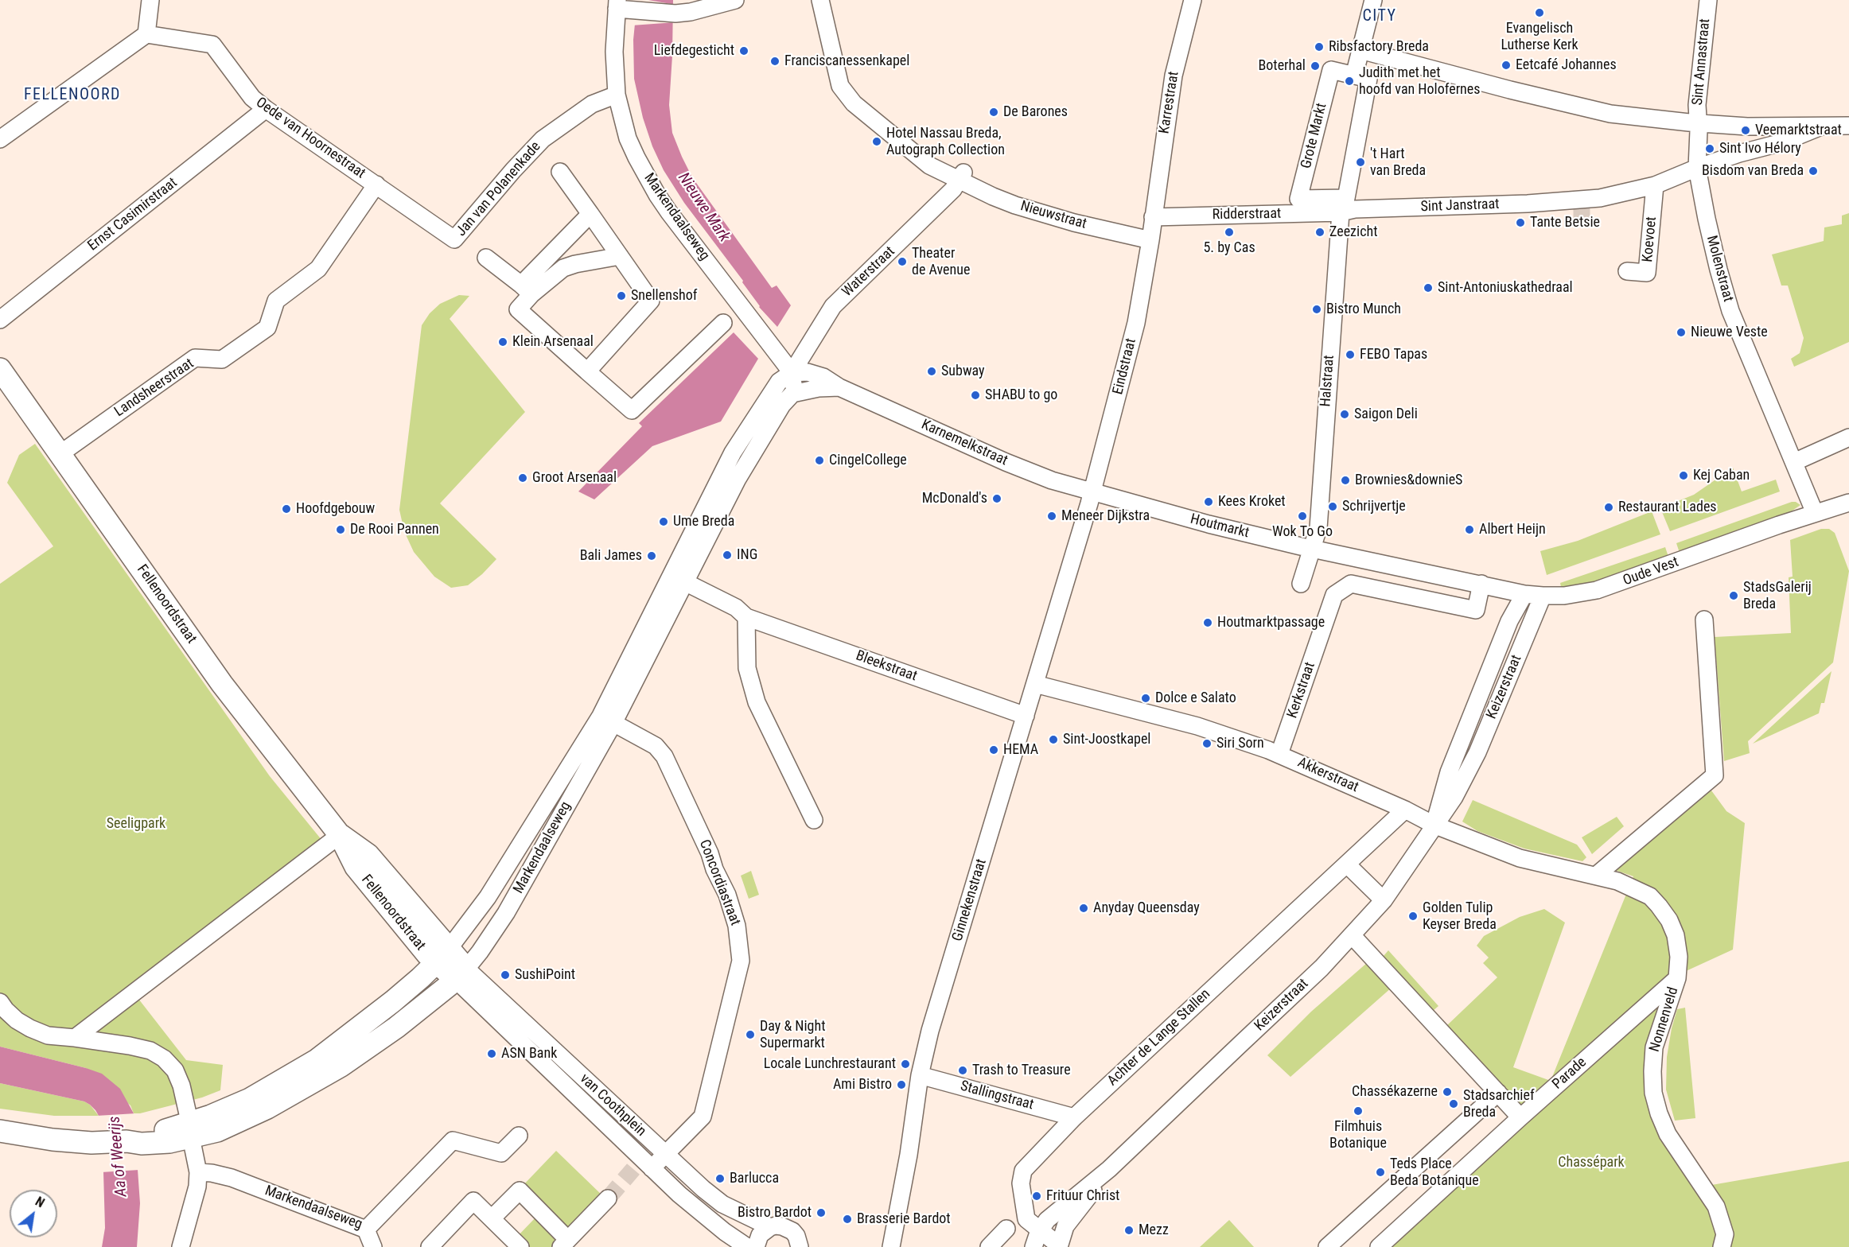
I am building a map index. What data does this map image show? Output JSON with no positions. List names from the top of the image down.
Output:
{
  "streets": {
    "main road": ["Markendaalseweg", "Fellenoordstraat"],
    "street": [
      "Sint Annastraat",
      "Karrestraat",
      "Grote Markt",
      "Oede van Hoornestraat",
      "Jan van Polanenkade",
      "Sint Janstraat",
      "Ernst Casimirstraat",
      "Ridderstraat",
      "Nieuwstraat",
      "Koevoet",
      "Molenstraat",
      "Waterstraat",
      "Eindstraat",
      "Halstraat",
      "Landsheerstraat",
      "Karnemelkstraat",
      "Houtmarkt",
      "Oude Vest",
      "Bleekstraat",
      "Keizerstraat",
      "Kerkstraat",
      "Akkerstraat",
      "Concordiastraat",
      "Ginnekenstraat",
      "Nonnenveld",
      "Achter de Lange Stallen",
      "Parade",
      "Stallingstraat",
      "van Coothplein"
    ]
  },
  "crossings": [
    ["Sint Annastraat", "Molenstraat"],
    ["Karrestraat", "Ridderstraat"],
    ["Karrestraat", "Nieuwstraat"],
    ["Karrestraat", "Eindstraat"],
    ["Grote Markt", "Sint Janstraat"],
    ["Grote Markt", "Ridderstraat"],
    ["Grote Markt", "Halstraat"],
    ["Oede van Hoornestraat", "Jan van Polanenkade"],
    ["Oede van Hoornestraat", "Ernst Casimirstraat"],
    ["Oede van Hoornestraat", "Landsheerstraat"],
    ["Jan van Polanenkade", "Markendaalseweg"],
    ["Sint Janstraat", "Ridderstraat"],
    ["Sint Janstraat", "Koevoet"],
    ["Sint Janstraat", "Molenstraat"],
    ["Sint Janstraat", "Halstraat"],
    ["Ridderstraat", "Halstraat"],
    ["Nieuwstraat", "Waterstraat"],
    ["Nieuwstraat", "Eindstraat"],
    ["Markendaalseweg", "Waterstraat"],
    ["Markendaalseweg", "Karnemelkstraat"],
    ["Markendaalseweg", "Fellenoordstraat"],
    ["Markendaalseweg", "Bleekstraat"],
    ["Markendaalseweg", "Concordiastraat"],
    ["Markendaalseweg", "van Coothplein"],
    ["Molenstraat", "Oude Vest"],
    ["Waterstraat", "Karnemelkstraat"],
    ["Eindstraat", "Karnemelkstraat"],
    ["Eindstraat", "Houtmarkt"],
    ["Eindstraat", "Ginnekenstraat"],
    ["Halstraat", "Houtmarkt"],
    ["Halstraat", "Oude Vest"],
    ["Landsheerstraat", "Fellenoordstraat"],
    ["Karnemelkstraat", "Houtmarkt"],
    ["Karnemelkstraat", "Ginnekenstraat"],
    ["Houtmarkt", "Oude Vest"],
    ["Houtmarkt", "Ginnekenstraat"],
    ["Oude Vest", "Keizerstraat"],
    ["Bleekstraat", "Ginnekenstraat"],
    ["Keizerstraat", "Akkerstraat"],
    ["Keizerstraat", "Nonnenveld"],
    ["Keizerstraat", "Achter de Lange Stallen"],
    ["Kerkstraat", "Akkerstraat"],
    ["Akkerstraat", "Ginnekenstraat"],
    ["Akkerstraat", "Nonnenveld"],
    ["Akkerstraat", "Achter de Lange Stallen"],
    ["Concordiastraat", "van Coothplein"],
    ["Ginnekenstraat", "Stallingstraat"],
    ["Nonnenveld", "Parade"],
    ["Achter de Lange Stallen", "Stallingstraat"]
  ],
  "districts": ["CITY", "FELLENOORD"],
  "water": ["Nieuwe Mark", "Aa of Weerijs"],
  "parks": ["Seeligpark", "Chassépark"],
  "places": [
    "Evangelisch Lutherse Kerk",
    "Ribsfactory Breda",
    "Liefdegesticht",
    "Franciscanessenkapel",
    "Eetcafé Johannes",
    "Boterhal",
    "Judith met het hoofd van Holofernes",
    "De Barones",
    "Veemarktstraat",
    "Hotel Nassau Breda, Autograph Collection",
    "Sint Ivo Hélory",
    "'t Hart van Breda",
    "Bisdom van Breda",
    "Tante Betsie",
    "5. by Cas",
    "Zeezicht",
    "Theater de Avenue",
    "Sint-Antoniuskathedraal",
    "Snellenshof",
    "Bistro Munch",
    "Nieuwe Veste",
    "Klein Arsenaal",
    "FEBO Tapas",
    "Subway",
    "SHABU to go",
    "Saigon Deli",
    "CingelCollege",
    "Kej Caban",
    "Groot Arsenaal",
    "Brownies&downieS",
    "McDonald's",
    "Kees Kroket",
    "Schrijvertje",
    "Restaurant Lades",
    "Hoofdgebouw",
    "Meneer Dijkstra",
    "Wok To Go",
    "Ume Breda",
    "De Rooi Pannen",
    "Albert Heijn",
    "ING",
    "Bali James",
    "StadsGalerij Breda",
    "Houtmarktpassage",
    "Dolce e Salato",
    "Sint-Joostkapel",
    "Siri Sorn",
    "HEMA",
    "Anyday Queensday",
    "Golden Tulip Keyser Breda",
    "SushiPoint",
    "Day & Night Supermarkt",
    "ASN Bank",
    "Locale Lunchrestaurant",
    "Trash to Treasure",
    "Ami Bistro",
    "Chassékazerne",
    "Stadsarchief Breda",
    "Filmhuis Botanique",
    "Teds Place Beda Botanique",
    "Barlucca",
    "Frituur Christ",
    "Bistro Bardot",
    "Brasserie Bardot",
    "Mezz"
  ],
  "north": "top right"
}
